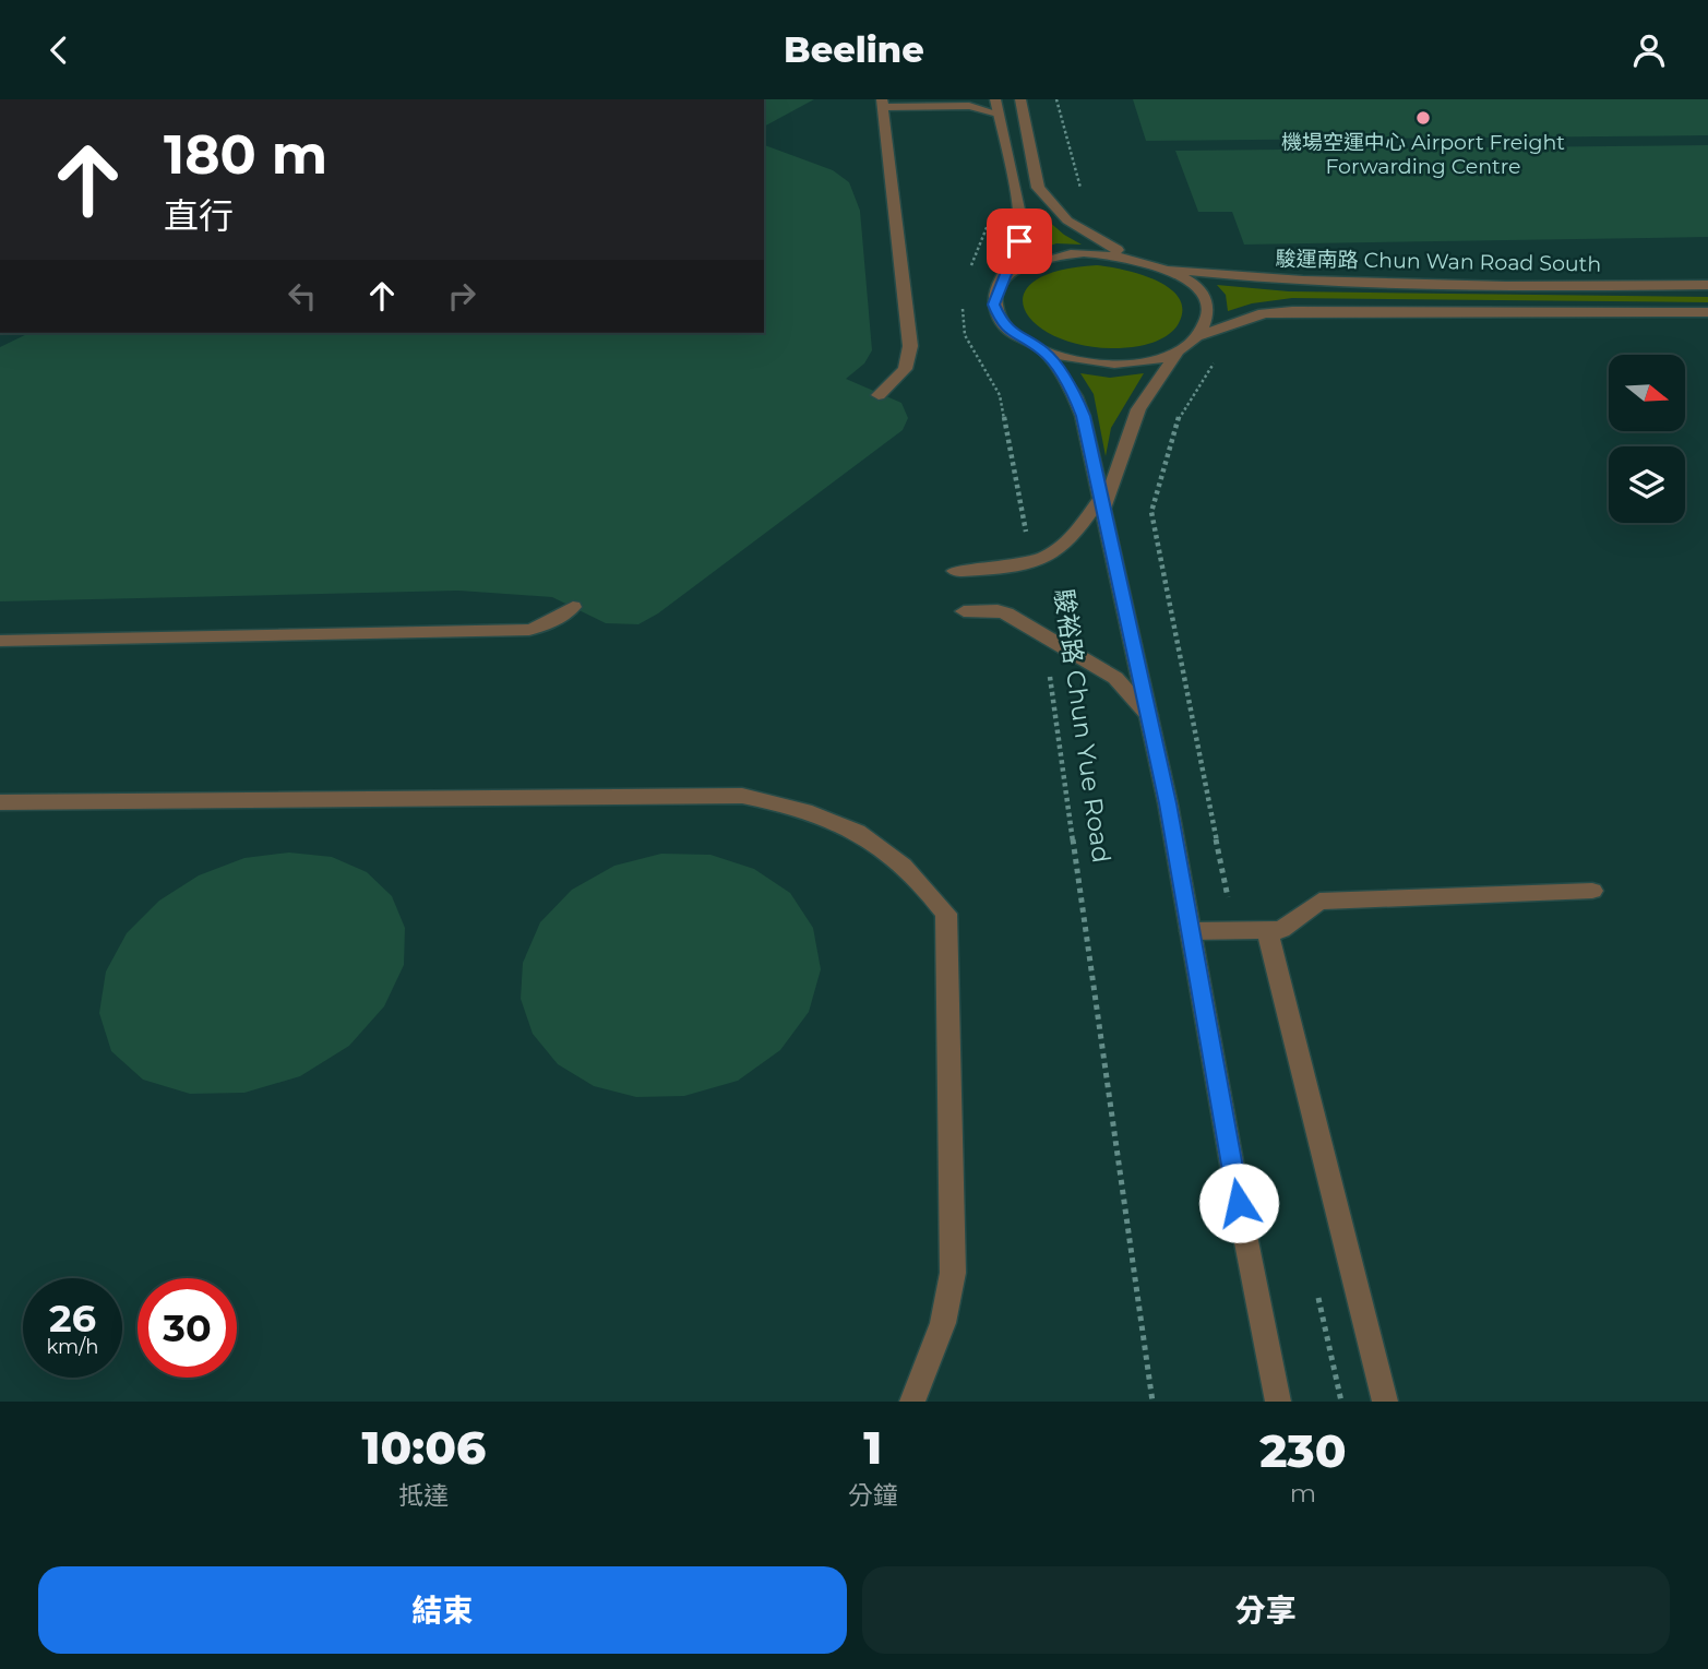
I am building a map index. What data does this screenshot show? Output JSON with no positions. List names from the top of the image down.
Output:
{
  "streets": {
    "street": ["駿運南路 Chun Wan Road South"],
    "path": ["駿裕路 Chun Yue Road"]
  },
  "places": ["機場空運中心 Airport Freight Forwarding Centre"],
  "north": "right",
  "page": {
    "header": "Beeline",
    "turn": ["180 m", "直行"],
    "speed": "26 km/h",
    "limit": "30",
    "eta": [
      "10:06",
      "抵達",
      "1",
      "分鐘",
      "230",
      "m"
    ],
    "buttons": ["結束", "分享"]
  }
}
